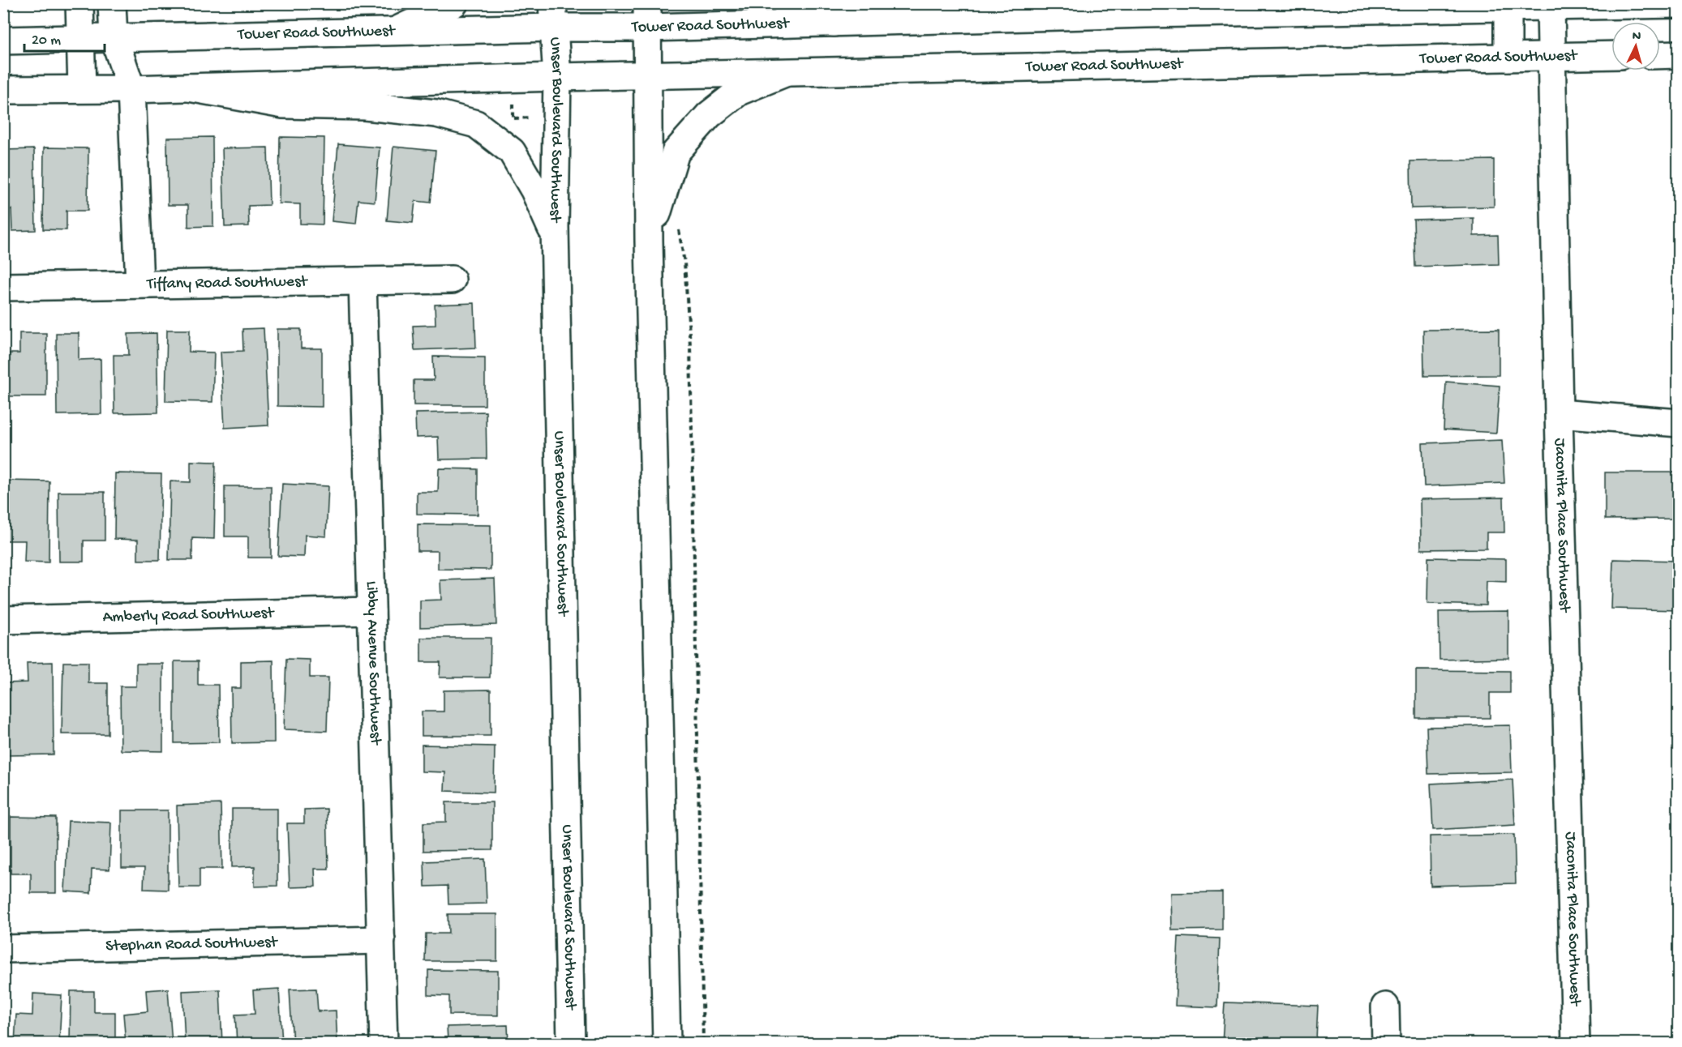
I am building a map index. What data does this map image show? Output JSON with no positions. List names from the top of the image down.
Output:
{
  "streets": {
    "street": [
      "Tower Road Southwest",
      "Unser Boulevard Southwest",
      "Tiffany Road Southwest",
      "Jaconita Place Southwest",
      "Amberly Road Southwest",
      "Libby Avenue Southwest",
      "Stephan Road Southwest"
    ]
  },
  "crossings": [
    ["Tower Road Southwest", "Unser Boulevard Southwest"],
    ["Tower Road Southwest", "Jaconita Place Southwest"],
    ["Tiffany Road Southwest", "Libby Avenue Southwest"],
    ["Amberly Road Southwest", "Libby Avenue Southwest"],
    ["Libby Avenue Southwest", "Stephan Road Southwest"]
  ],
  "scale_bar": "20 m",
  "north": "top"
}
